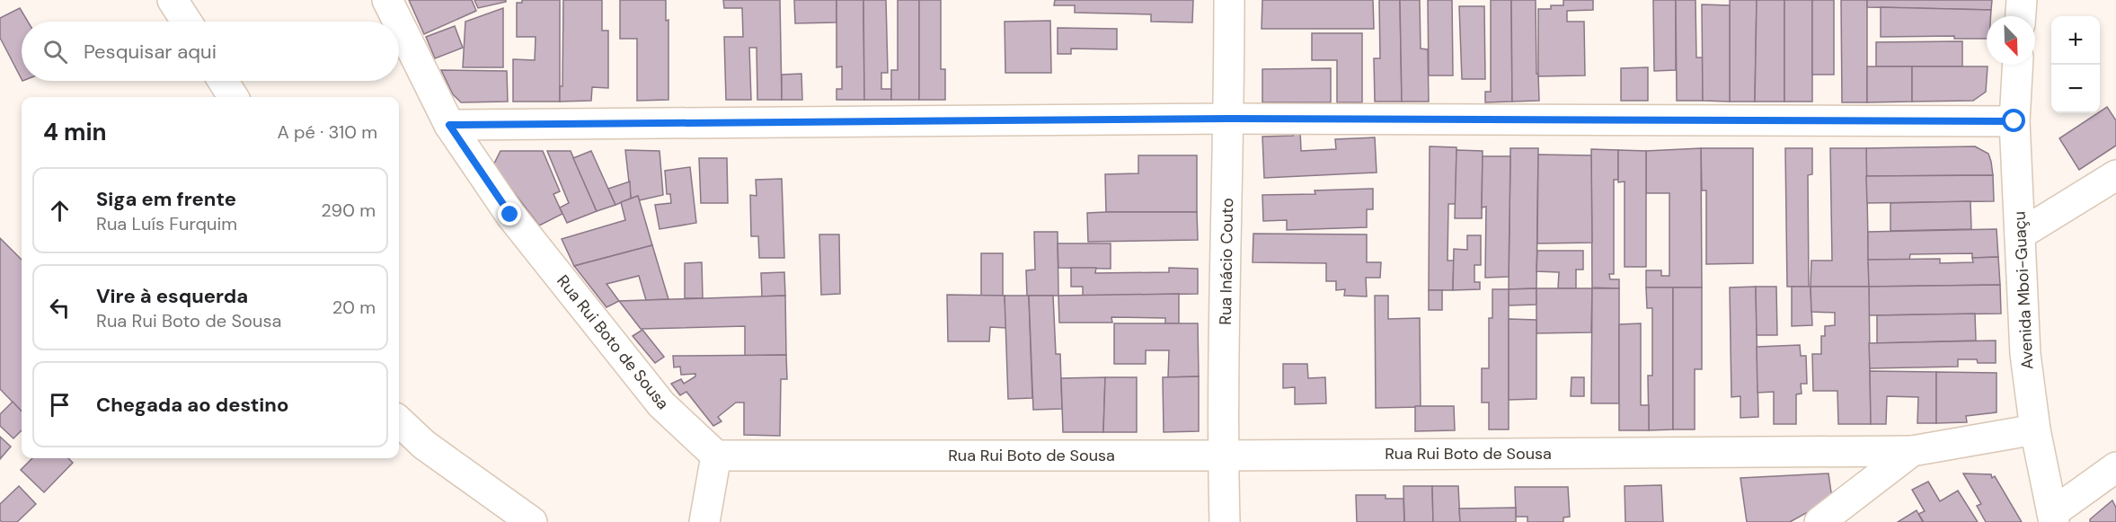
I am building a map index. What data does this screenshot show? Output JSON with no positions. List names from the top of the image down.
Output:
{
  "streets": {
    "street": ["Rua Inácio Couto", "Avenida Mboi-Guaçu", "Rua Rui Boto de Sousa"]
  },
  "crossings": [
    ["Rua Inácio Couto", "Rua Rui Boto de Sousa"],
    ["Avenida Mboi-Guaçu", "Rua Rui Boto de Sousa"]
  ],
  "north": "bottom right",
  "page": {
    "map_buttons": ["+", "−"],
    "search": "Pesquisar aqui",
    "heading": ["4 min", "A pé · 310 m"],
    "list": [
      ["Siga em frente", "Rua Luís Furquim", "290 m"],
      ["Vire à esquerda", "Rua Rui Boto de Sousa", "20 m"],
      "Chegada ao destino"
    ]
  }
}
